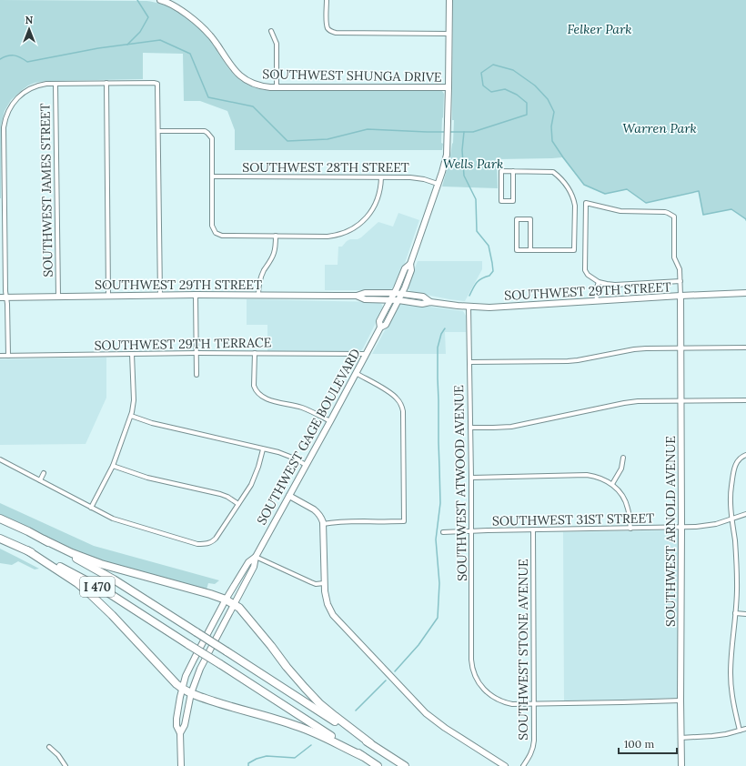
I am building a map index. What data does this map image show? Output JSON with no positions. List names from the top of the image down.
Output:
{
  "streets": {
    "highway": ["I 470"],
    "main road": [
      "SOUTHWEST SHUNGA DRIVE",
      "SOUTHWEST 29TH STREET",
      "SOUTHWEST GAGE BOULEVARD",
      "SOUTHWEST ARNOLD AVENUE"
    ],
    "street": [
      "SOUTHWEST 28TH STREET",
      "SOUTHWEST JAMES STREET",
      "SOUTHWEST 29TH TERRACE",
      "SOUTHWEST ATWOOD AVENUE",
      "SOUTHWEST 31ST STREET",
      "SOUTHWEST STONE AVENUE"
    ]
  },
  "crossings": [
    ["SOUTHWEST SHUNGA DRIVE", "SOUTHWEST GAGE BOULEVARD"],
    ["SOUTHWEST 28TH STREET", "SOUTHWEST GAGE BOULEVARD"],
    ["SOUTHWEST JAMES STREET", "SOUTHWEST 29TH STREET"],
    ["SOUTHWEST 29TH STREET", "SOUTHWEST GAGE BOULEVARD"],
    ["SOUTHWEST 29TH STREET", "SOUTHWEST ATWOOD AVENUE"],
    ["SOUTHWEST 29TH STREET", "SOUTHWEST ARNOLD AVENUE"],
    ["SOUTHWEST 29TH TERRACE", "SOUTHWEST GAGE BOULEVARD"],
    ["SOUTHWEST ATWOOD AVENUE", "SOUTHWEST 31ST STREET"],
    ["SOUTHWEST ATWOOD AVENUE", "SOUTHWEST ARNOLD AVENUE"],
    ["SOUTHWEST ATWOOD AVENUE", "SOUTHWEST STONE AVENUE"],
    ["SOUTHWEST 31ST STREET", "SOUTHWEST ARNOLD AVENUE"],
    ["SOUTHWEST 31ST STREET", "SOUTHWEST STONE AVENUE"]
  ],
  "parks": ["Felker Park", "Warren Park", "Wells Park"],
  "scale_bar": "100 m",
  "north": "top"
}
